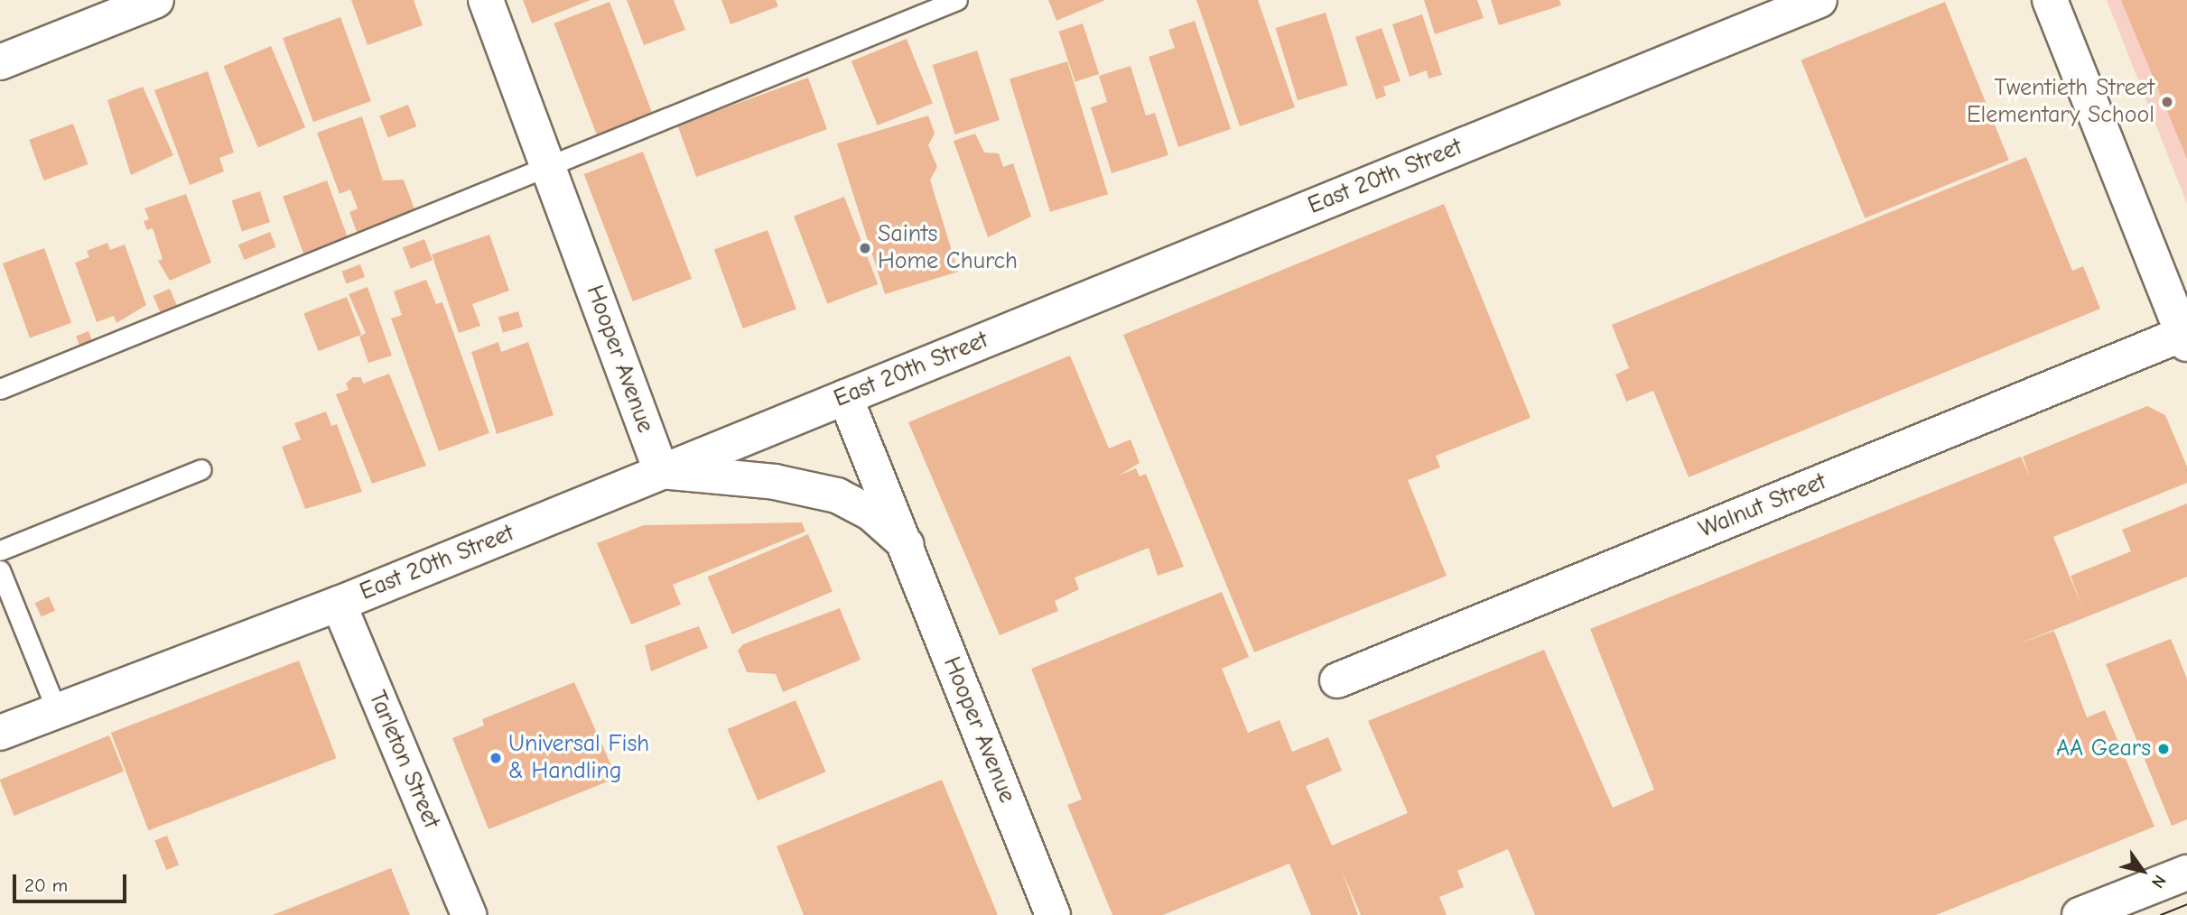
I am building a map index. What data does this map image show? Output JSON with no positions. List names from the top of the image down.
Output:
{
  "streets": {
    "street": [
      "East 20th Street",
      "Hooper Avenue",
      "Walnut Street",
      "Tarleton Street"
    ]
  },
  "crossings": [
    ["East 20th Street", "Hooper Avenue"],
    ["East 20th Street", "Tarleton Street"]
  ],
  "places": [
    "Twentieth Street Elementary School",
    "Saints Home Church",
    "AA Gears",
    "Universal Fish & Handling"
  ],
  "scale_bar": "20 m",
  "north": "bottom right"
}
